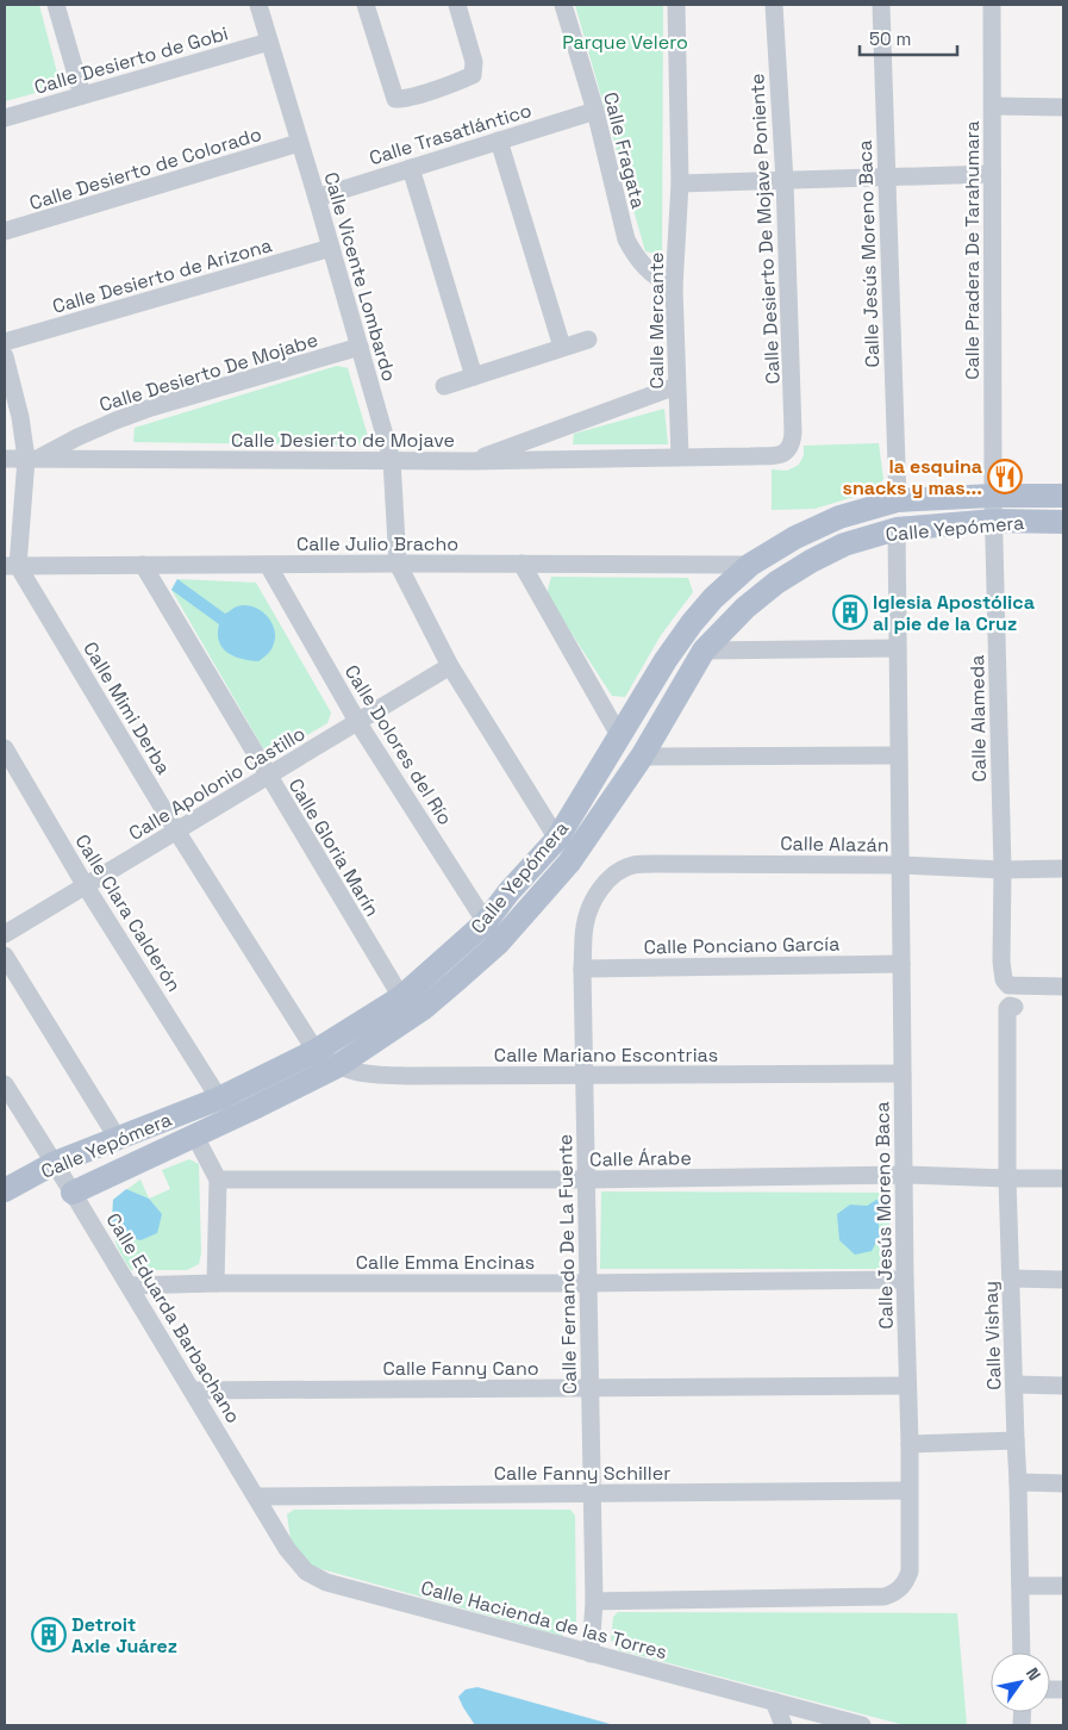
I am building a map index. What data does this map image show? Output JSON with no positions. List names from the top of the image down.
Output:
{
  "streets": {
    "main road": ["Calle Yepómera"],
    "street": [
      "Calle Desierto de Gobi",
      "Calle Trasatlántico",
      "Calle Fragata",
      "Calle Desierto de Colorado",
      "Calle Desierto De Mojave Poniente",
      "Calle Pradera De Tarahumara",
      "Calle Jesús Moreno Baca",
      "Calle Desierto de Arizona",
      "Calle Vicente Lombardo",
      "Calle Mercante",
      "Calle Desierto De Mojabe",
      "Calle Desierto de Mojave",
      "Calle Julio Bracho",
      "Calle Mimi Derba",
      "Calle Alameda",
      "Calle Dolores del Río",
      "Calle Apolonio Castillo",
      "Calle Alazán",
      "Calle Gloria Marín",
      "Calle Clara Calderón",
      "Calle Ponciano García",
      "Calle Mariano Escontrias",
      "Calle Árabe",
      "Calle Emma Encinas",
      "Calle Fernando De La Fuente",
      "Calle Eduarda Barbachano",
      "Calle Vishay",
      "Calle Fanny Cano",
      "Calle Fanny Schiller",
      "Calle Hacienda de las Torres"
    ]
  },
  "crossings": [
    ["Calle Desierto de Gobi", "Calle Vicente Lombardo"],
    ["Calle Trasatlántico", "Calle Fragata"],
    ["Calle Trasatlántico", "Calle Vicente Lombardo"],
    ["Calle Fragata", "Calle Mercante"],
    ["Calle Desierto de Colorado", "Calle Vicente Lombardo"],
    ["Calle Desierto De Mojave Poniente", "Calle Mercante"],
    ["Calle Desierto De Mojave Poniente", "Calle Desierto de Mojave"],
    ["Calle Pradera De Tarahumara", "Calle Yepómera"],
    ["Calle Pradera De Tarahumara", "Calle Alameda"],
    ["Calle Jesús Moreno Baca", "Calle Yepómera"],
    ["Calle Jesús Moreno Baca", "Calle Alazán"],
    ["Calle Jesús Moreno Baca", "Calle Ponciano García"],
    ["Calle Jesús Moreno Baca", "Calle Mariano Escontrias"],
    ["Calle Jesús Moreno Baca", "Calle Árabe"],
    ["Calle Jesús Moreno Baca", "Calle Emma Encinas"],
    ["Calle Jesús Moreno Baca", "Calle Fernando De La Fuente"],
    ["Calle Jesús Moreno Baca", "Calle Fanny Cano"],
    ["Calle Jesús Moreno Baca", "Calle Fanny Schiller"],
    ["Calle Desierto de Arizona", "Calle Vicente Lombardo"],
    ["Calle Vicente Lombardo", "Calle Desierto De Mojabe"],
    ["Calle Vicente Lombardo", "Calle Desierto de Mojave"],
    ["Calle Vicente Lombardo", "Calle Julio Bracho"],
    ["Calle Mercante", "Calle Desierto de Mojave"],
    ["Calle Desierto De Mojabe", "Calle Desierto de Mojave"],
    ["Calle Yepómera", "Calle Julio Bracho"],
    ["Calle Yepómera", "Calle Mimi Derba"],
    ["Calle Yepómera", "Calle Alameda"],
    ["Calle Yepómera", "Calle Dolores del Río"],
    ["Calle Yepómera", "Calle Gloria Marín"],
    ["Calle Yepómera", "Calle Clara Calderón"],
    ["Calle Yepómera", "Calle Mariano Escontrias"],
    ["Calle Yepómera", "Calle Eduarda Barbachano"],
    ["Calle Julio Bracho", "Calle Mimi Derba"],
    ["Calle Julio Bracho", "Calle Dolores del Río"],
    ["Calle Julio Bracho", "Calle Gloria Marín"],
    ["Calle Mimi Derba", "Calle Apolonio Castillo"],
    ["Calle Mimi Derba", "Calle Mariano Escontrias"],
    ["Calle Alameda", "Calle Alazán"],
    ["Calle Dolores del Río", "Calle Apolonio Castillo"],
    ["Calle Apolonio Castillo", "Calle Gloria Marín"],
    ["Calle Apolonio Castillo", "Calle Clara Calderón"],
    ["Calle Alazán", "Calle Fernando De La Fuente"],
    ["Calle Ponciano García", "Calle Fernando De La Fuente"],
    ["Calle Mariano Escontrias", "Calle Fernando De La Fuente"],
    ["Calle Árabe", "Calle Fernando De La Fuente"],
    ["Calle Árabe", "Calle Vishay"],
    ["Calle Emma Encinas", "Calle Fernando De La Fuente"],
    ["Calle Emma Encinas", "Calle Eduarda Barbachano"],
    ["Calle Fernando De La Fuente", "Calle Fanny Cano"],
    ["Calle Fernando De La Fuente", "Calle Fanny Schiller"],
    ["Calle Fernando De La Fuente", "Calle Hacienda de las Torres"],
    ["Calle Eduarda Barbachano", "Calle Fanny Cano"],
    ["Calle Eduarda Barbachano", "Calle Fanny Schiller"],
    ["Calle Eduarda Barbachano", "Calle Hacienda de las Torres"]
  ],
  "parks": ["Parque Velero"],
  "places": {
    "restaurant": ["la esquina snacks y mas..."],
    "building": ["Iglesia Apostólica al pie de la Cruz", "Detroit Axle Juárez"]
  },
  "scale_bar": "50 m",
  "north": "top right"
}
